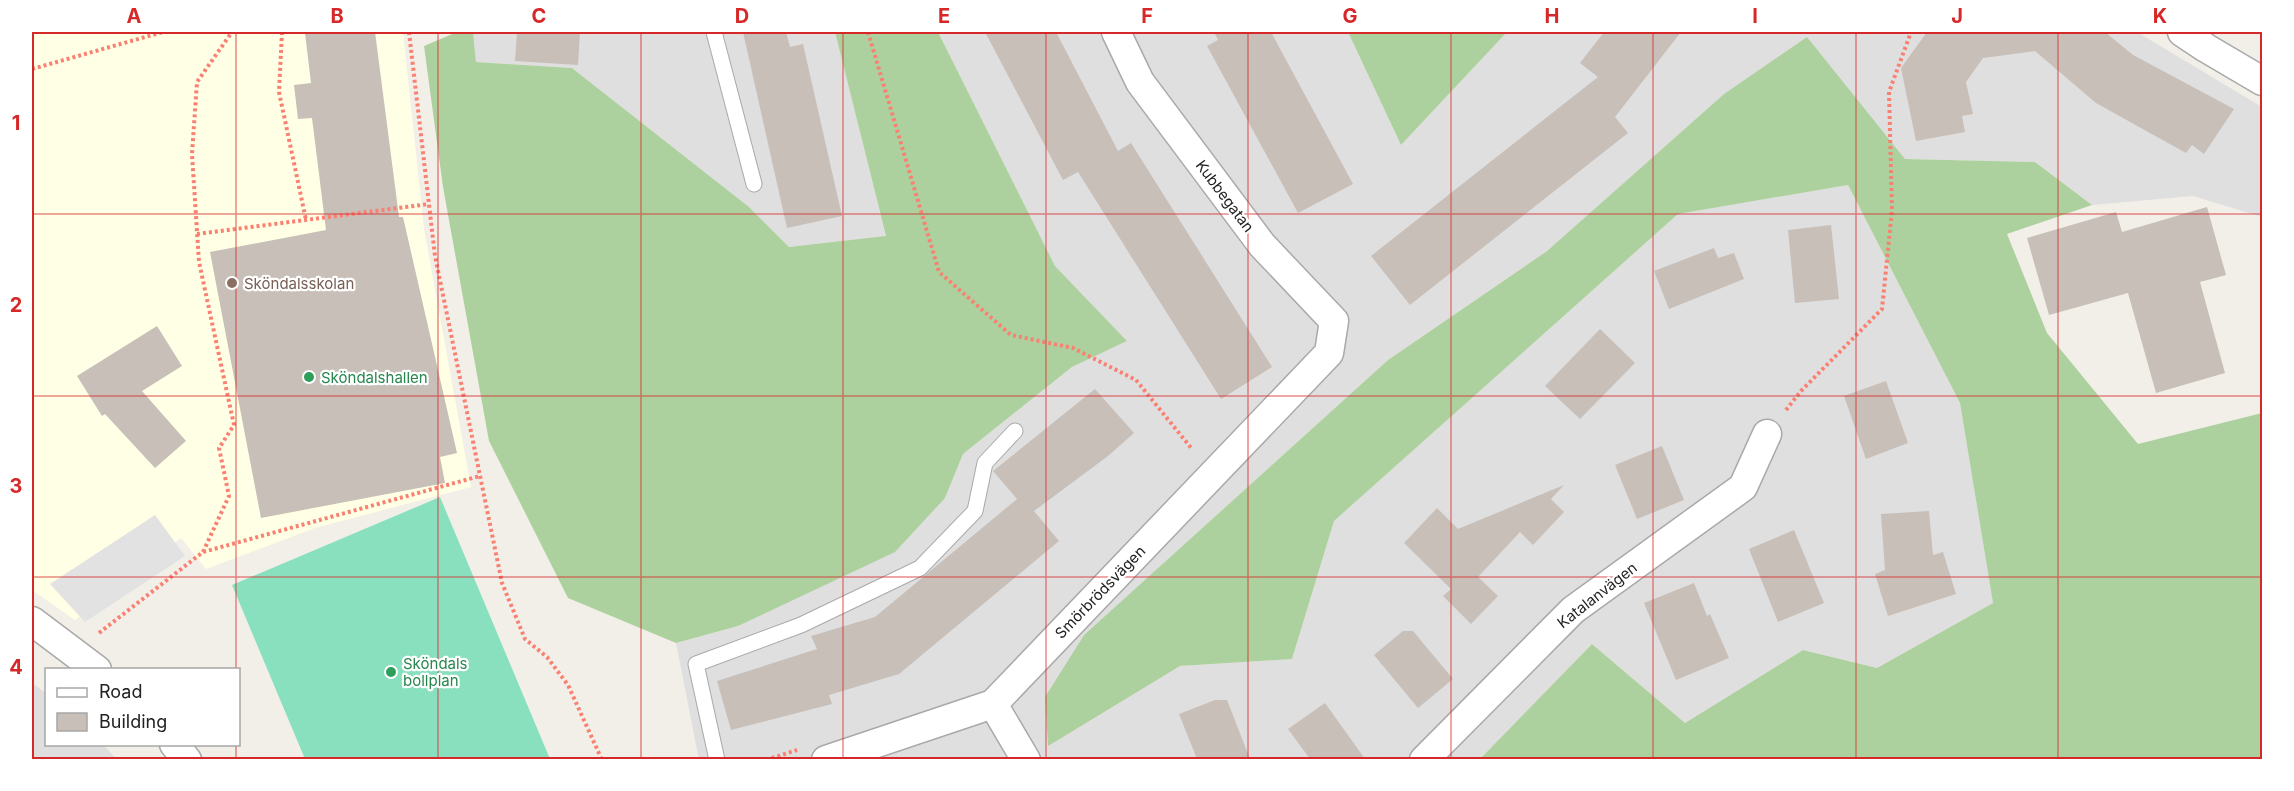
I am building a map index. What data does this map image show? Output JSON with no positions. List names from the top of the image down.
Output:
{
  "streets": {
    "street": ["Kubbegatan", "Smörbrödsvägen", "Katalanvägen"]
  },
  "crossings": [
    ["Kubbegatan", "Smörbrödsvägen"]
  ],
  "places": ["Sköndalsskolan", "Sköndalshallen", "Sköndals bollplan"],
  "legend": ["Road", "Building"],
  "grid": {
    "columns": [
      "A",
      "B",
      "C",
      "D",
      "E",
      "F",
      "G",
      "H",
      "I",
      "J",
      "K"
    ],
    "rows": [
      "1",
      "2",
      "3",
      "4"
    ]
  }
}
